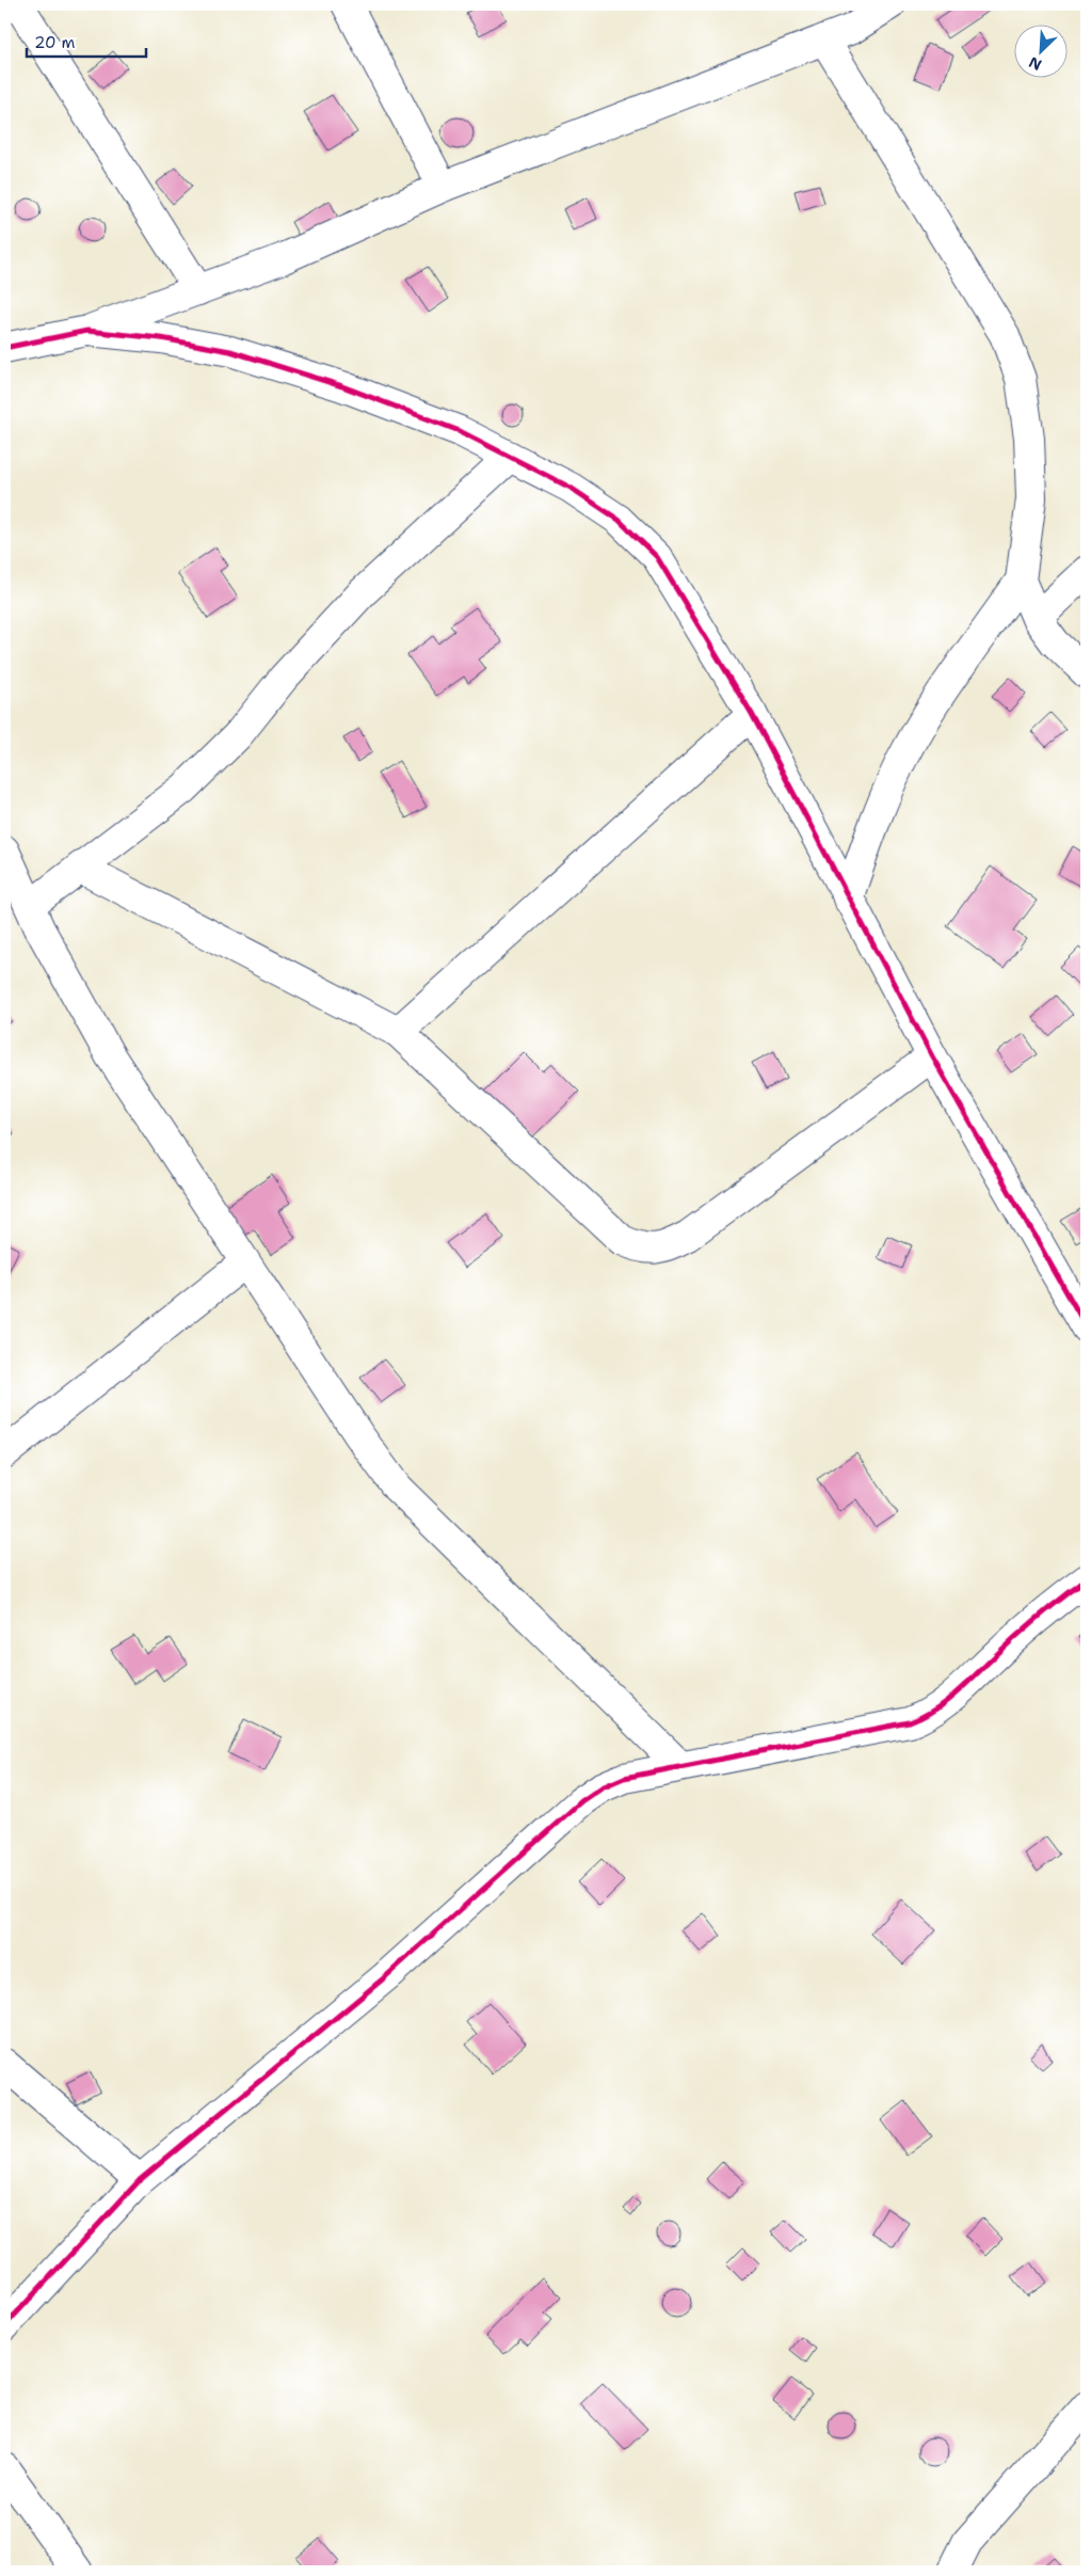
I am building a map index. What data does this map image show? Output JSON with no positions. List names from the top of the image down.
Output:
{
  "scale_bar": "20 m",
  "north": "bottom left"
}
